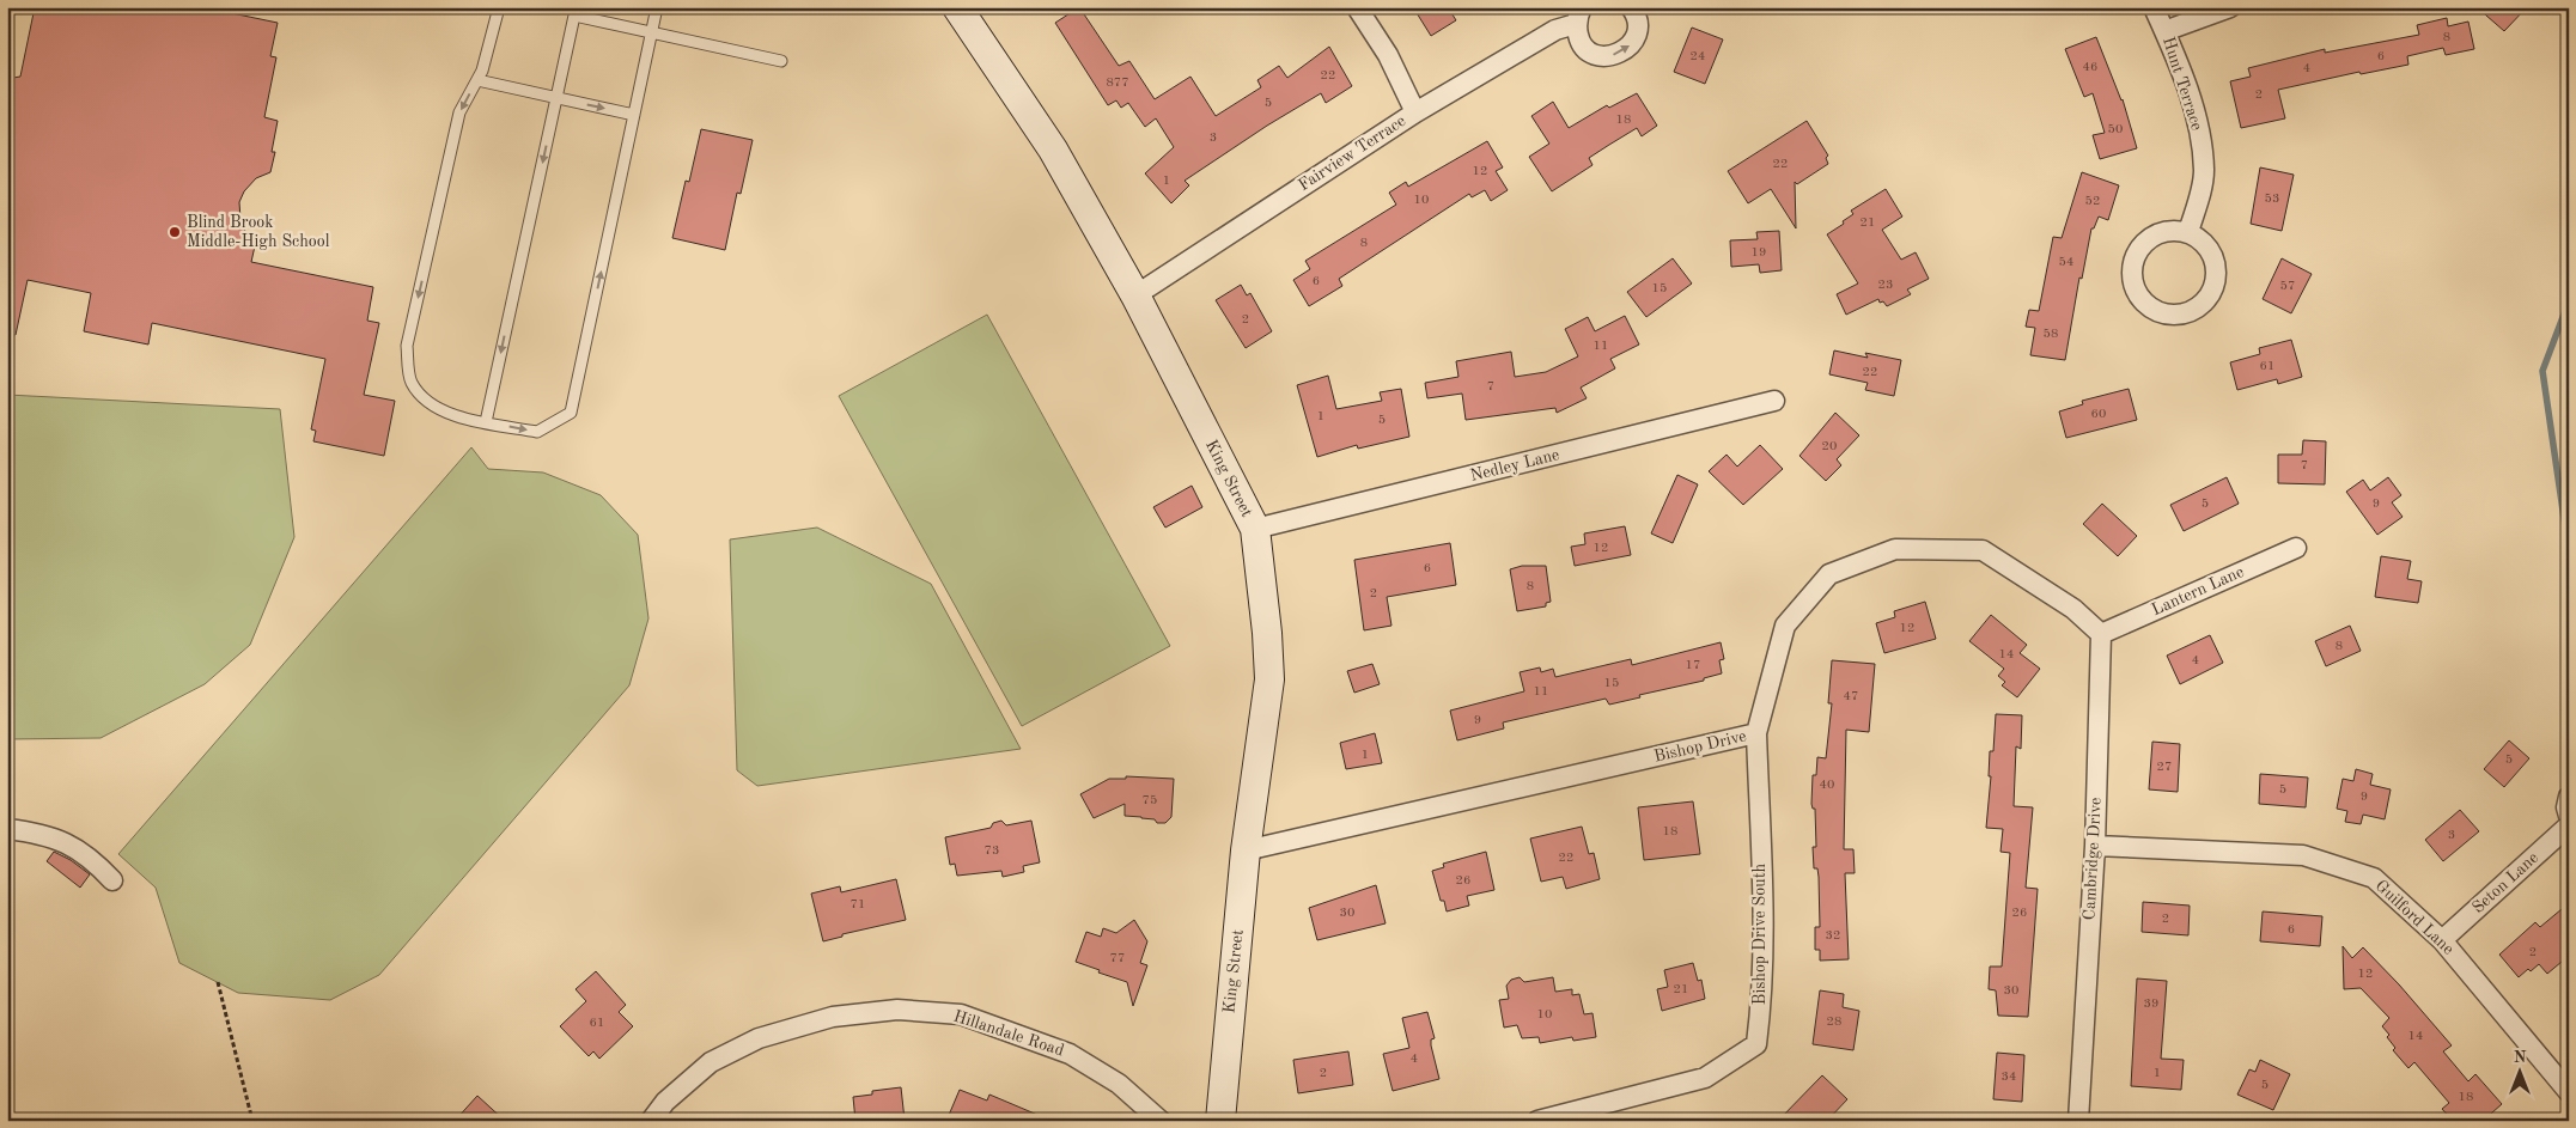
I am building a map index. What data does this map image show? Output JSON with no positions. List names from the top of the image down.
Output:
{
  "streets": {
    "main road": ["King Street"],
    "street": [
      "Hunt Terrace",
      "Fairview Terrace",
      "Nedley Lane",
      "Lantern Lane",
      "Bishop Drive",
      "Cambridge Drive",
      "Seton Lane",
      "Guilford Lane",
      "Bishop Drive South",
      "Hillandale Road"
    ]
  },
  "crossings": [
    ["Fairview Terrace", "King Street"],
    ["Nedley Lane", "King Street"],
    ["King Street", "Bishop Drive"],
    ["Lantern Lane", "Bishop Drive"],
    ["Lantern Lane", "Cambridge Drive"],
    ["Bishop Drive", "Cambridge Drive"],
    ["Bishop Drive", "Bishop Drive South"],
    ["Cambridge Drive", "Guilford Lane"],
    ["Seton Lane", "Guilford Lane"]
  ],
  "places": ["Blind Brook Middle-High School"],
  "house_numbers": [
    "8",
    "24",
    "6",
    "46",
    "4",
    "22",
    "877",
    "2",
    "5",
    "18",
    "50",
    "3",
    "22",
    "12",
    "1",
    "53",
    "10",
    "52",
    "21",
    "8",
    "19",
    "54",
    "6",
    "23",
    "57",
    "15",
    "2",
    "58",
    "11",
    "61",
    "22",
    "7",
    "60",
    "1",
    "5",
    "20",
    "7",
    "5",
    "9",
    "12",
    "6",
    "8",
    "2",
    "12",
    "8",
    "14",
    "4",
    "17",
    "15",
    "11",
    "47",
    "9",
    "1",
    "5",
    "27",
    "40",
    "5",
    "9",
    "75",
    "18",
    "3",
    "73",
    "22",
    "26",
    "71",
    "30",
    "26",
    "2",
    "6",
    "32",
    "2",
    "77",
    "12",
    "21",
    "30",
    "39",
    "10",
    "28",
    "61",
    "14",
    "4",
    "2",
    "1",
    "34",
    "5",
    "18"
  ],
  "north": "top"
}
